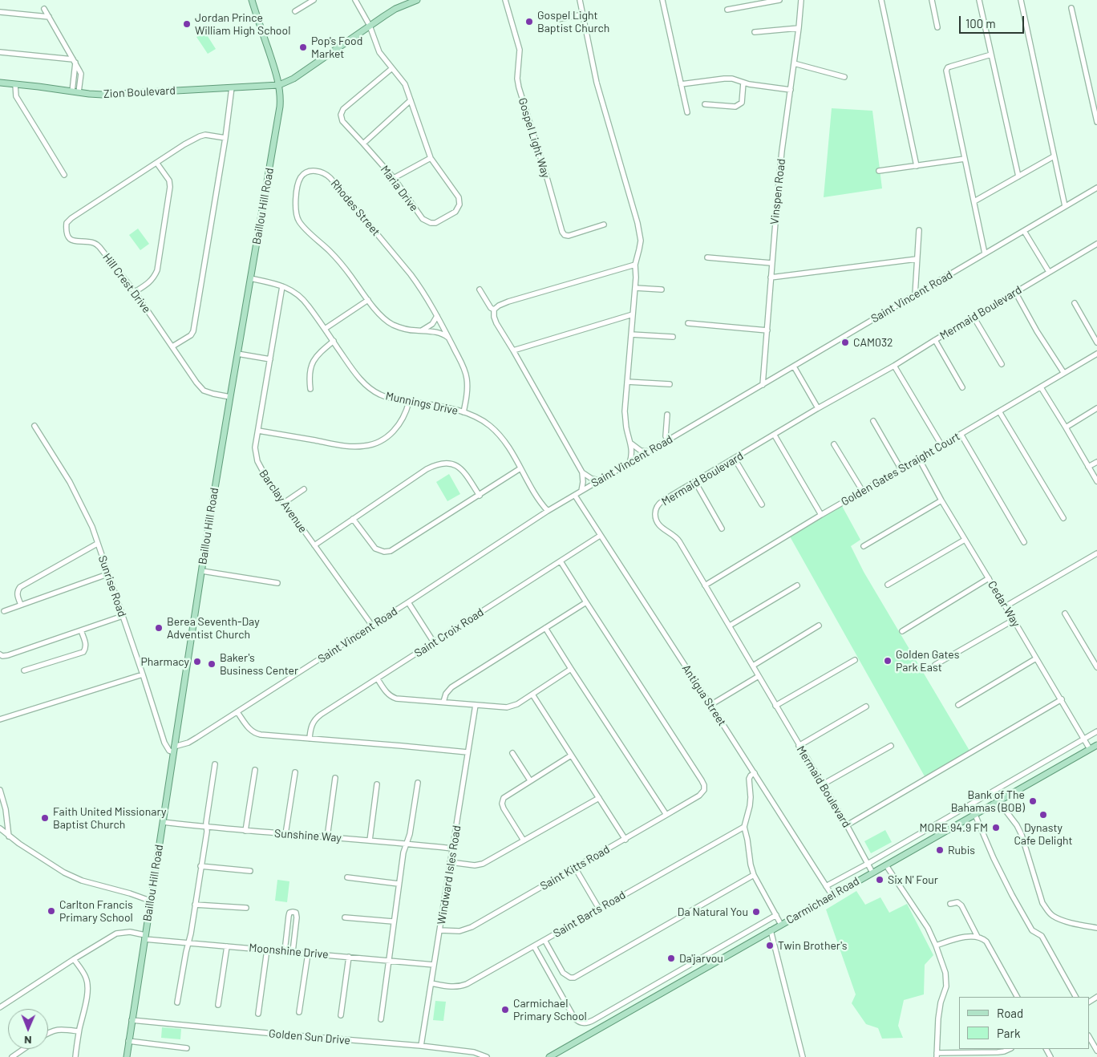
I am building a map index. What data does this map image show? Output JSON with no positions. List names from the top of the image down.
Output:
{
  "streets": {
    "main road": ["Zion Boulevard", "Baillou Hill Road", "Carmichael Road"],
    "street": [
      "Gospel Light Way",
      "Maria Drive",
      "Vinspen Road",
      "Rhodes Street",
      "Hill Crest Drive",
      "Saint Vincent Road",
      "Mermaid Boulevard",
      "Munnings Drive",
      "Golden Gates Straight Court",
      "Barclay Avenue",
      "Sunrise Road",
      "Cedar Way",
      "Saint Croix Road",
      "Antigua Street",
      "Sunshine Way",
      "Saint Kitts Road",
      "Windward Isles Road",
      "Saint Barts Road",
      "Moonshine Drive",
      "Golden Sun Drive"
    ]
  },
  "crossings": [
    ["Zion Boulevard", "Baillou Hill Road"],
    ["Vinspen Road", "Saint Vincent Road"],
    ["Baillou Hill Road", "Hill Crest Drive"],
    ["Baillou Hill Road", "Saint Vincent Road"],
    ["Baillou Hill Road", "Munnings Drive"],
    ["Baillou Hill Road", "Sunrise Road"],
    ["Baillou Hill Road", "Sunshine Way"],
    ["Baillou Hill Road", "Moonshine Drive"],
    ["Baillou Hill Road", "Golden Sun Drive"],
    ["Rhodes Street", "Munnings Drive"],
    ["Saint Vincent Road", "Munnings Drive"],
    ["Saint Vincent Road", "Barclay Avenue"],
    ["Saint Vincent Road", "Sunrise Road"],
    ["Saint Vincent Road", "Antigua Street"],
    ["Mermaid Boulevard", "Golden Gates Straight Court"],
    ["Mermaid Boulevard", "Carmichael Road"],
    ["Munnings Drive", "Barclay Avenue"],
    ["Golden Gates Straight Court", "Cedar Way"],
    ["Cedar Way", "Carmichael Road"],
    ["Saint Croix Road", "Antigua Street"],
    ["Antigua Street", "Carmichael Road"],
    ["Sunshine Way", "Windward Isles Road"],
    ["Saint Kitts Road", "Windward Isles Road"],
    ["Windward Isles Road", "Saint Barts Road"],
    ["Windward Isles Road", "Moonshine Drive"],
    ["Windward Isles Road", "Golden Sun Drive"]
  ],
  "places": [
    "Gospel Light Baptist Church",
    "Jordan Prince William High School",
    "Pop's Food Market",
    "CAM032",
    "Berea Seventh-Day Adventist Church",
    "Golden Gates Park East",
    "Pharmacy",
    "Baker's Business Center",
    "Bank of The Bahamas (BOB)",
    "Dynasty Cafe Delight",
    "Faith United Missionary Baptist Church",
    "MORE 94.9 FM",
    "Rubis",
    "Six N' Four",
    "Carlton Francis Primary School",
    "Da Natural You",
    "Twin Brother's",
    "Da'jarvou",
    "Carmichael Primary School"
  ],
  "legend": ["Road", "Park"],
  "scale_bar": "100 m",
  "north": "bottom"
}
